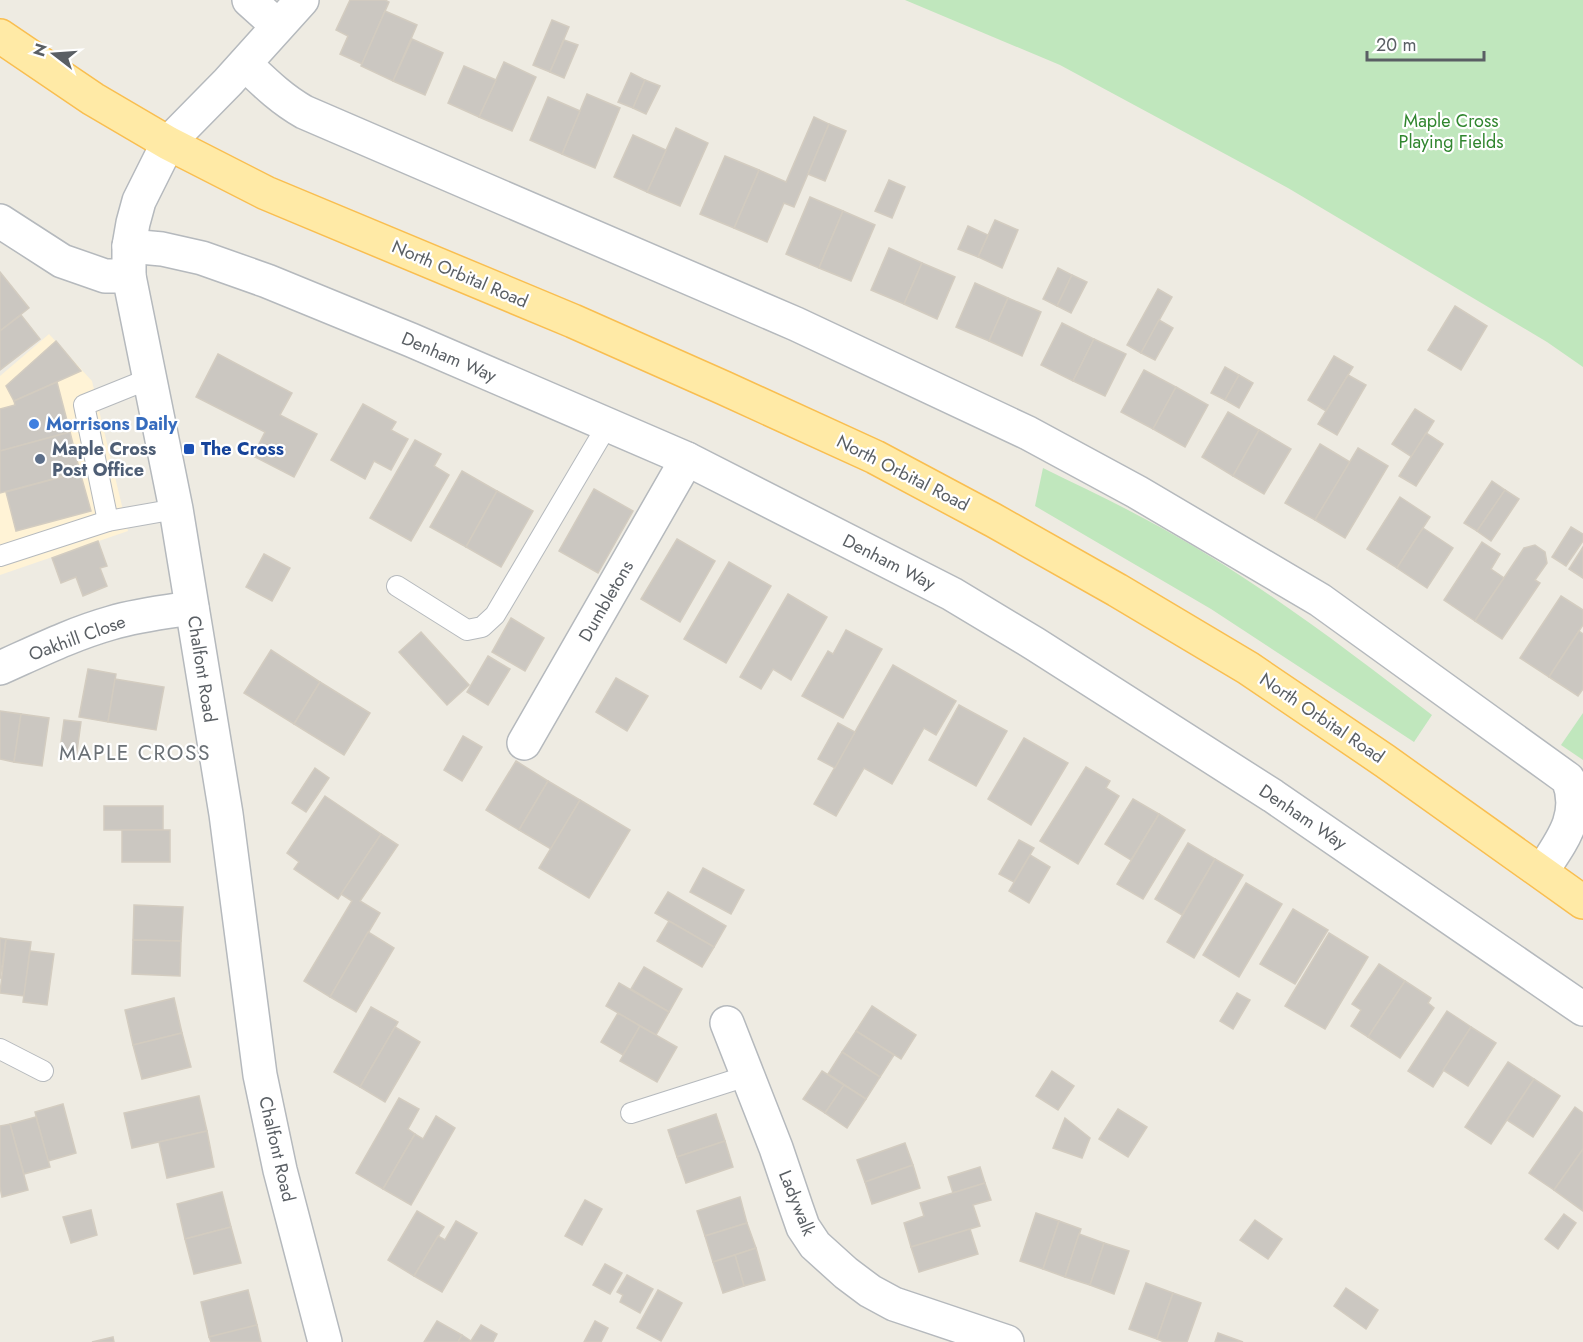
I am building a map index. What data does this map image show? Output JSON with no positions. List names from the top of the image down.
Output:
{
  "streets": {
    "main road": ["North Orbital Road"],
    "street": [
      "Denham Way",
      "Dumbletons",
      "Oakhill Close",
      "Chalfont Road",
      "Ladywalk"
    ]
  },
  "crossings": [
    ["North Orbital Road", "Chalfont Road"],
    ["Denham Way", "Dumbletons"],
    ["Denham Way", "Chalfont Road"],
    ["Oakhill Close", "Chalfont Road"]
  ],
  "districts": ["MAPLE CROSS"],
  "parks": ["Maple Cross Playing Fields"],
  "places": {
    "other": ["Morrisons Daily", "Maple Cross Post Office"],
    "transit": ["The Cross"]
  },
  "scale_bar": "20 m",
  "north": "left"
}
